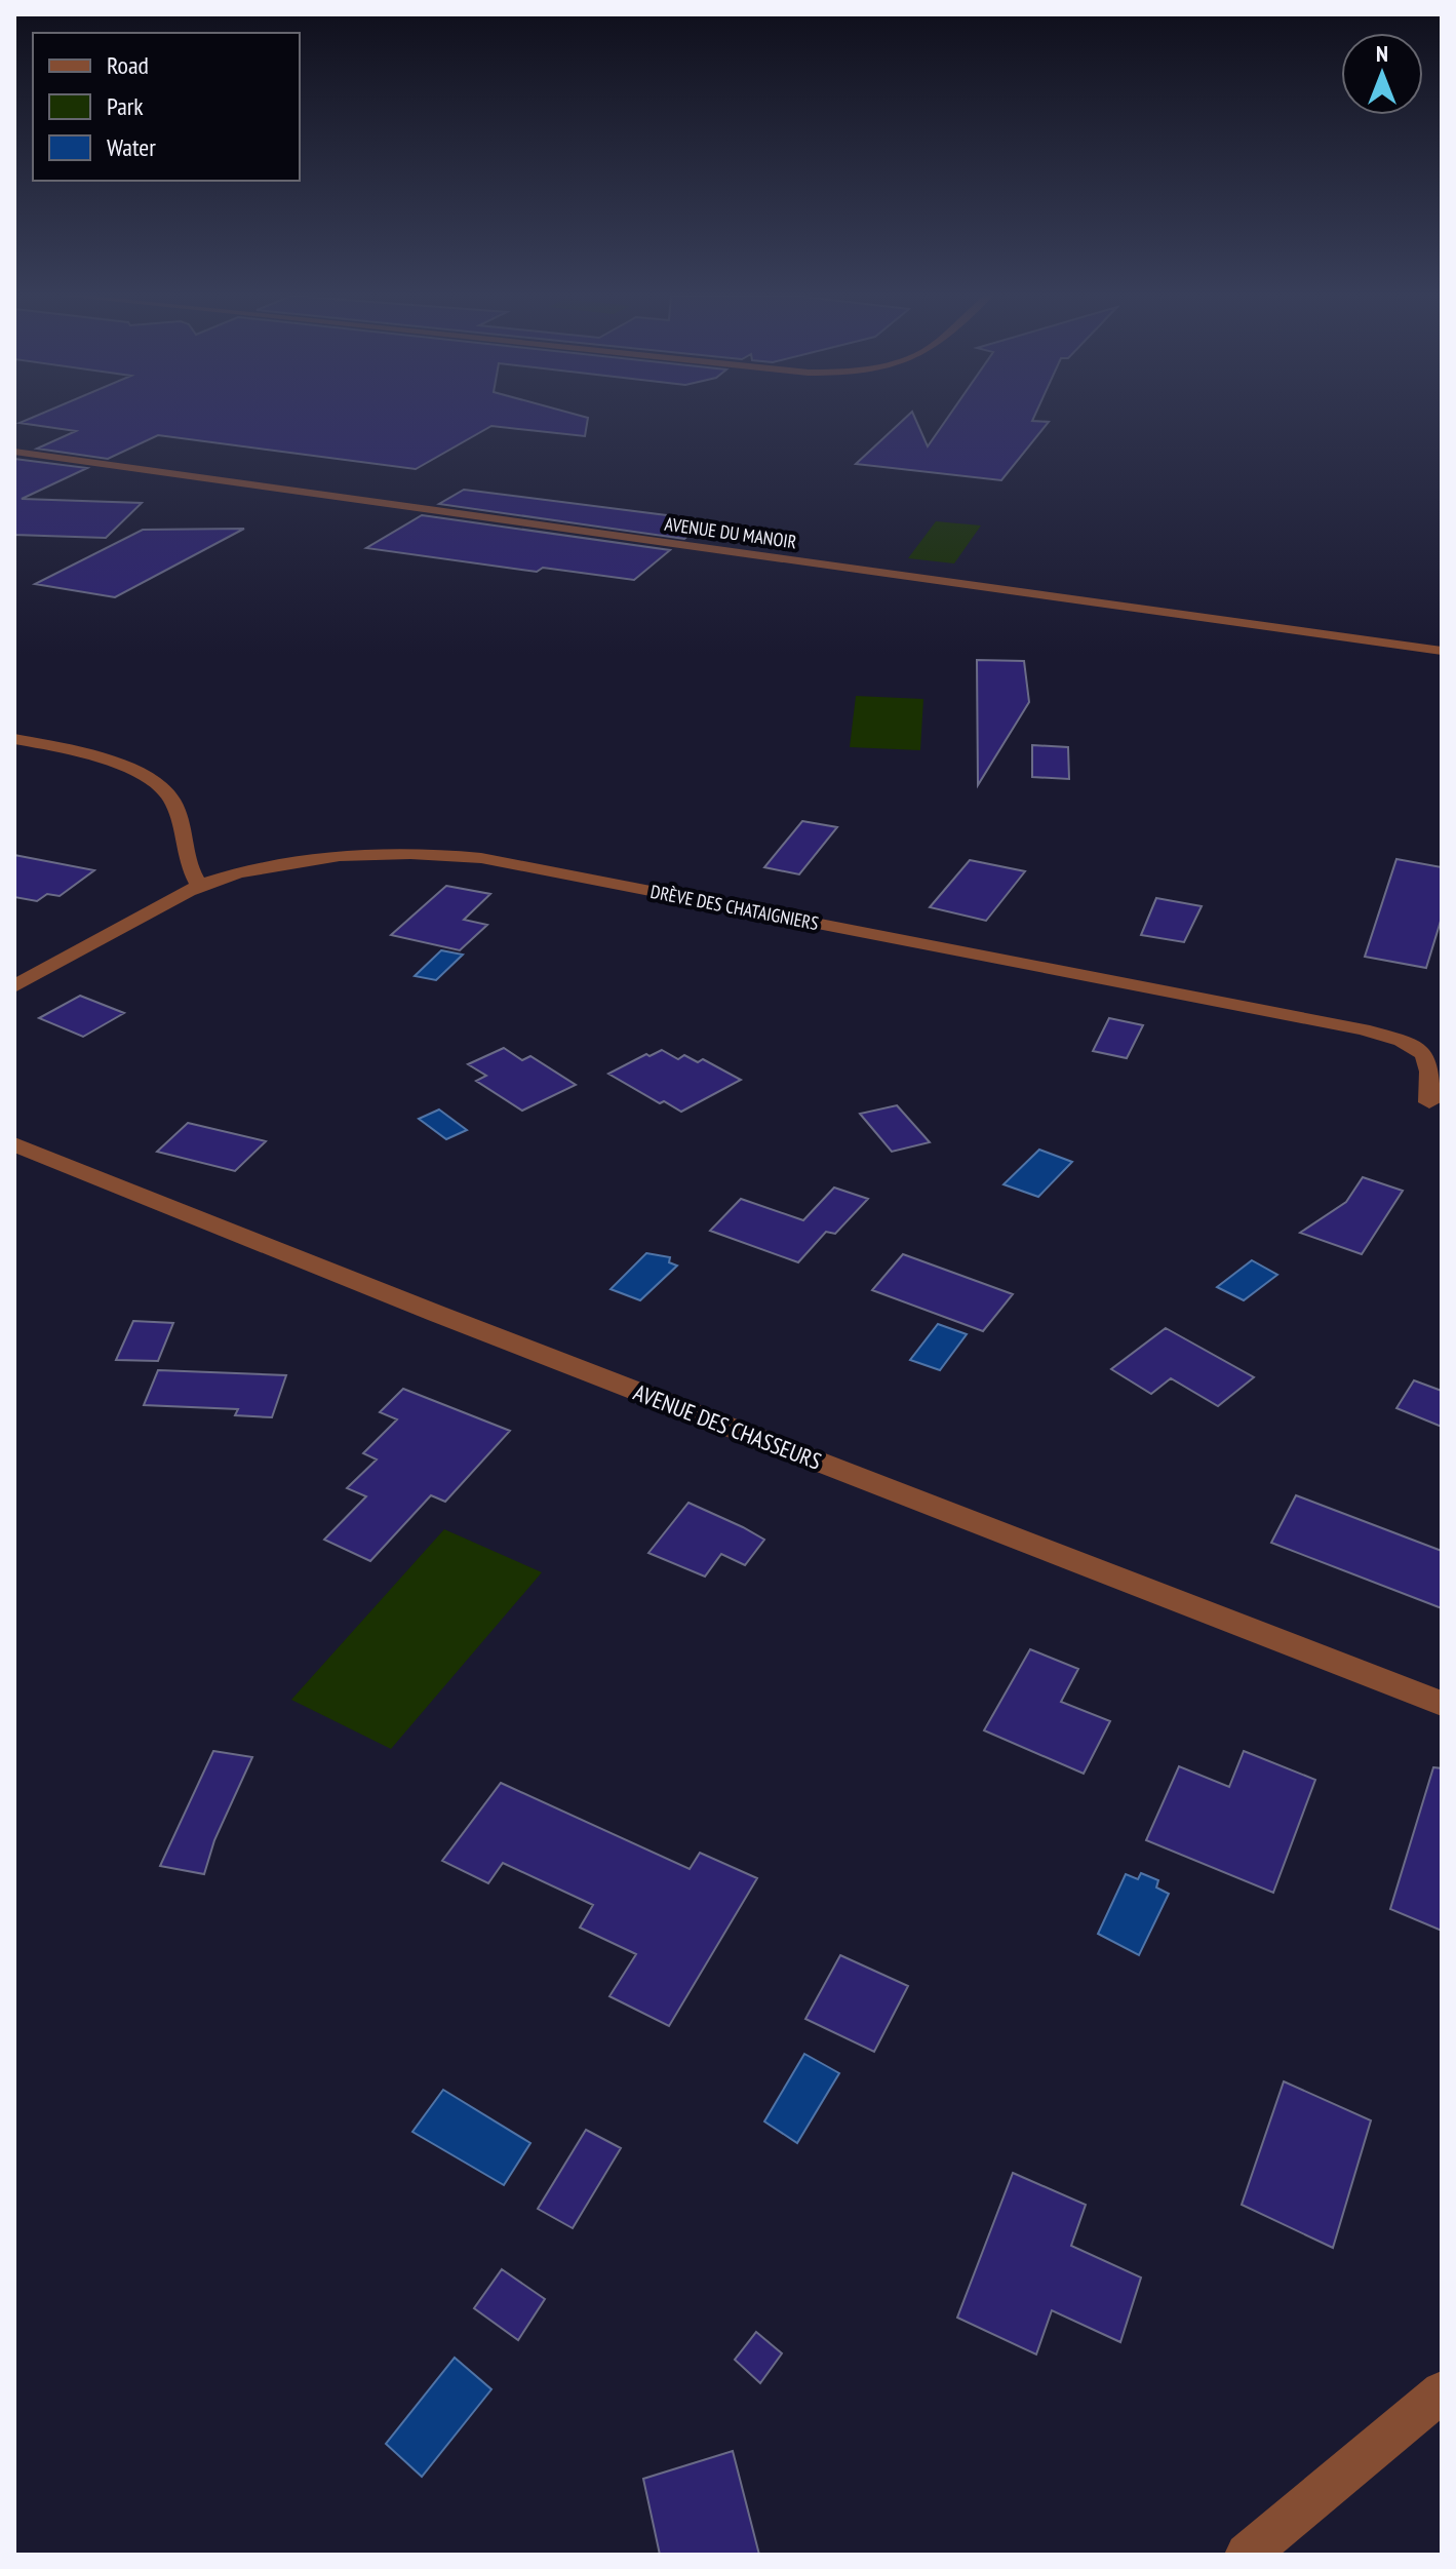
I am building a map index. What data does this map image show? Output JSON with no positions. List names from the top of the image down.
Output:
{
  "streets": {
    "street": ["AVENUE DU MANOIR", "DRÈVE DES CHATAIGNIERS", "AVENUE DES CHASSEURS"]
  },
  "legend": ["Road", "Park", "Water"],
  "north": "top"
}
